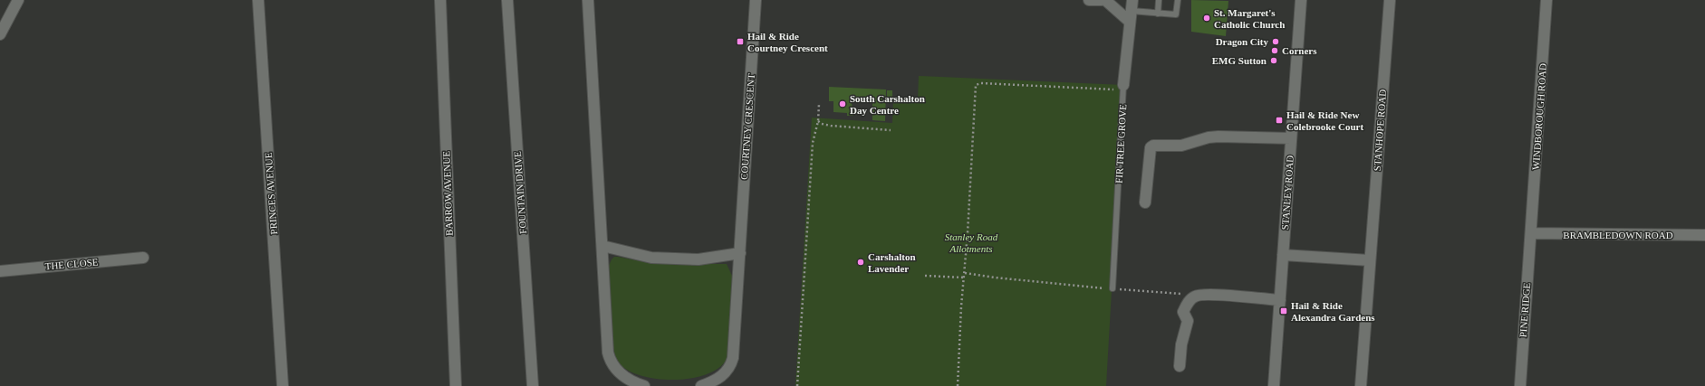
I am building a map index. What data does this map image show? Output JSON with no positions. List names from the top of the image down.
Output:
{
  "streets": {
    "street": [
      "WINDBOROUGH ROAD",
      "COURTNEY CRESCENT",
      "STANHOPE ROAD",
      "FIR TREE GROVE",
      "FOUNTAIN DRIVE",
      "STANLEY ROAD",
      "PRINCES AVENUE",
      "BARROW AVENUE",
      "BRAMBLEDOWN ROAD",
      "THE CLOSE",
      "PINE RIDGE"
    ]
  },
  "crossings": [
    ["WINDBOROUGH ROAD", "BRAMBLEDOWN ROAD"],
    ["WINDBOROUGH ROAD", "PINE RIDGE"],
    ["BRAMBLEDOWN ROAD", "PINE RIDGE"]
  ],
  "parks": ["Stanley Road Allotments"],
  "places": {
    "other": [
      "St. Margaret's Catholic Church",
      "Dragon City",
      "Corners",
      "EMG Sutton",
      "South Carshalton Day Centre",
      "Carshalton Lavender"
    ],
    "transit": ["Hail & Ride Courtney Crescent", "Hail & Ride New Colebrooke Court", "Hail & Ride Alexandra Gardens"]
  }
}
